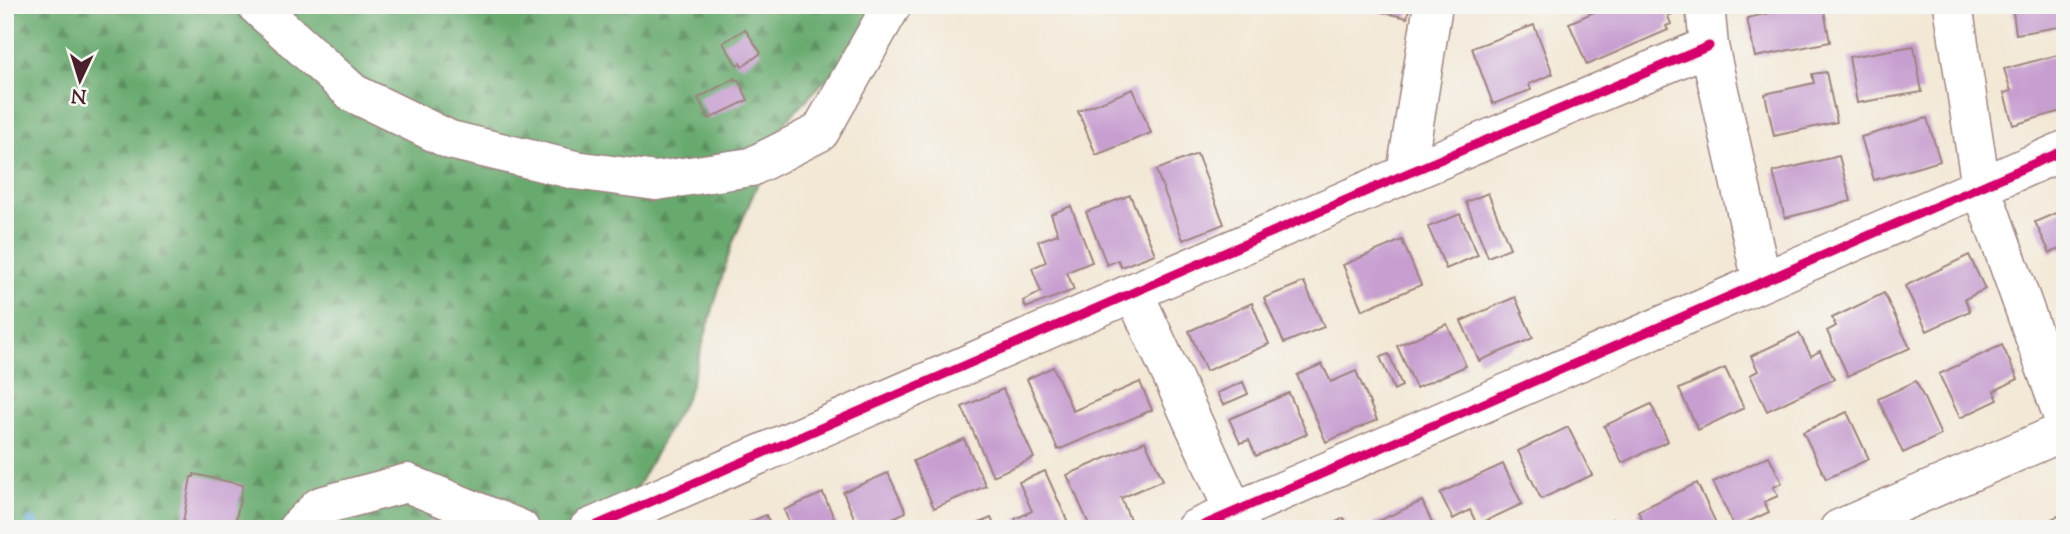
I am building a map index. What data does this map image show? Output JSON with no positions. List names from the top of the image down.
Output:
{
  "north": "bottom"
}
